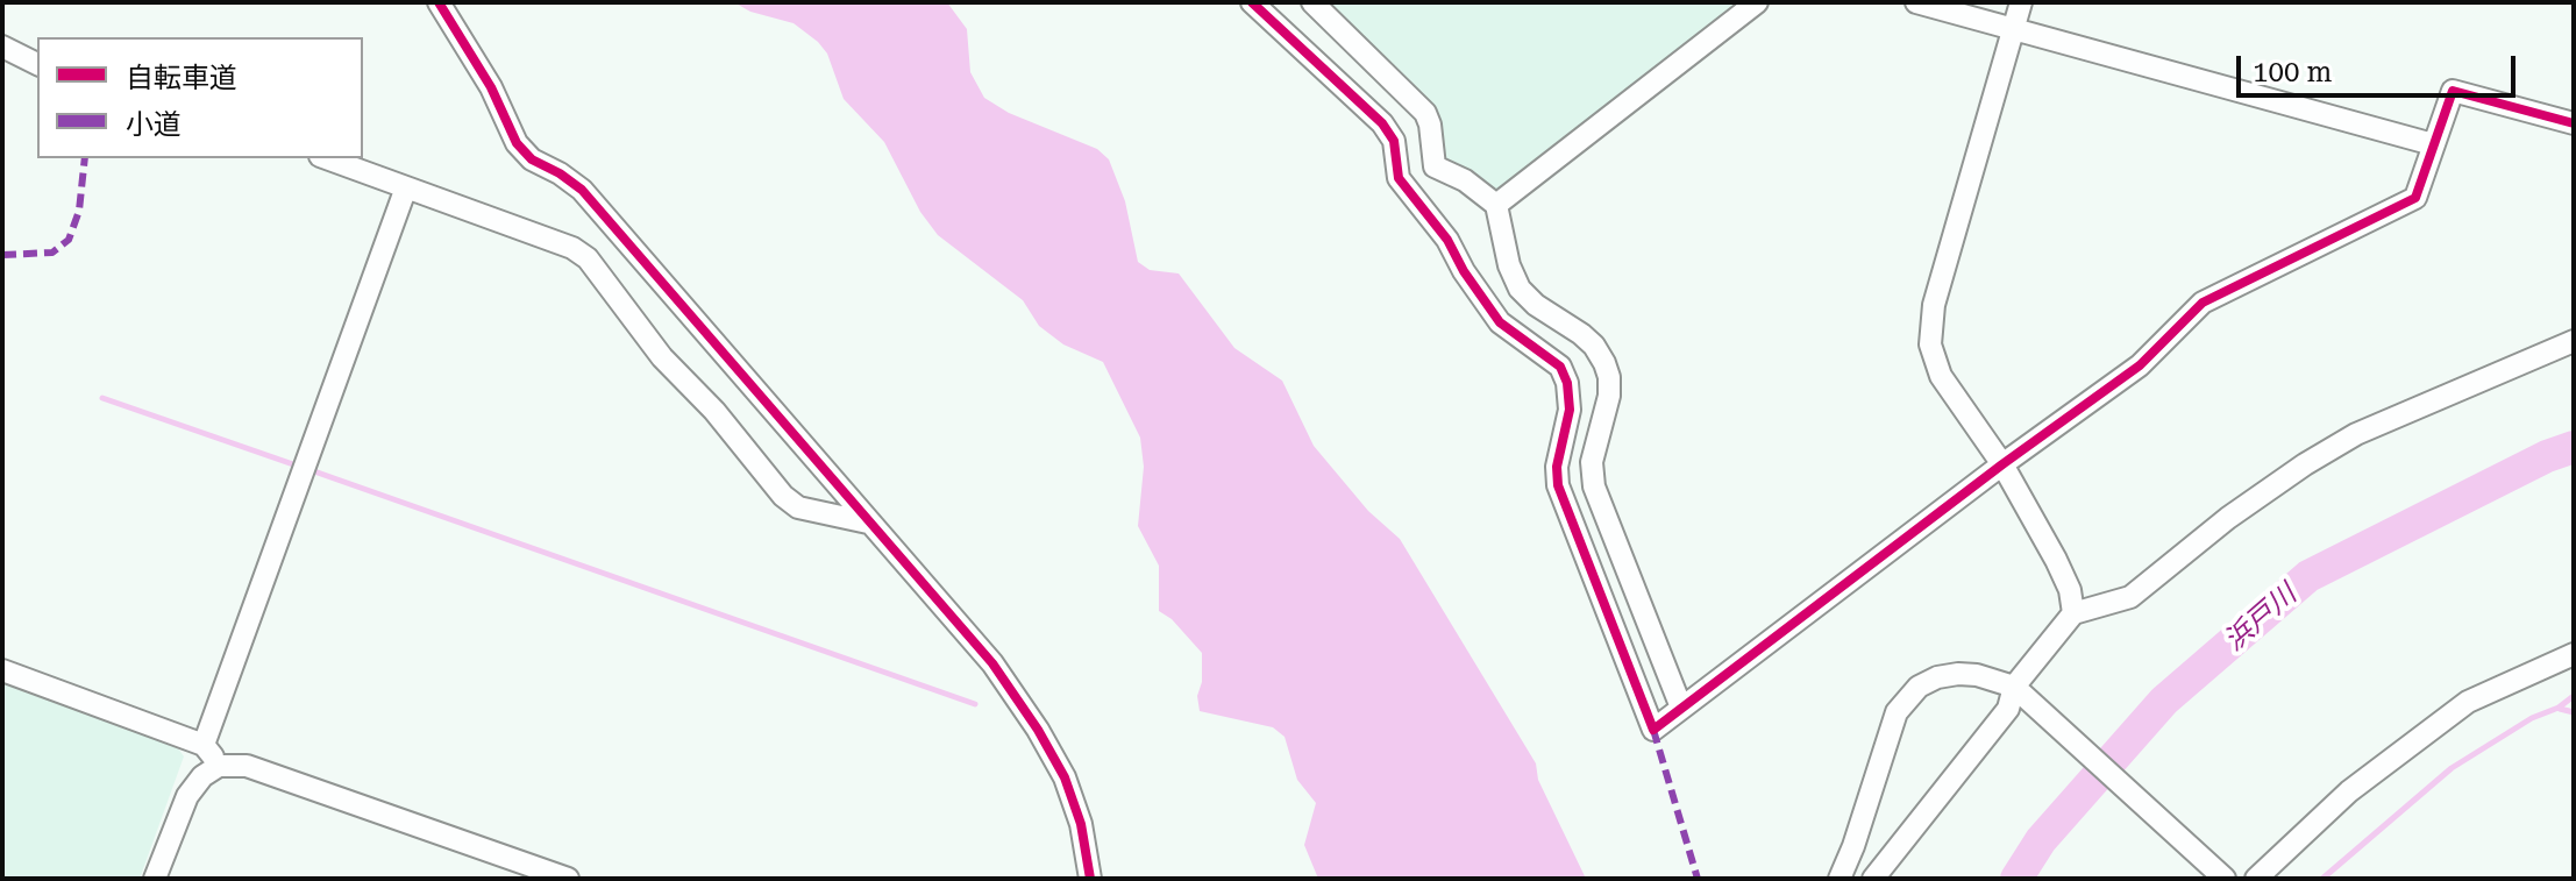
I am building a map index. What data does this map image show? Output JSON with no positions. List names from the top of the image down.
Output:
{
  "water": ["浜戸川"],
  "legend": ["自転車道", "小道"],
  "scale_bar": "100 m"
}
